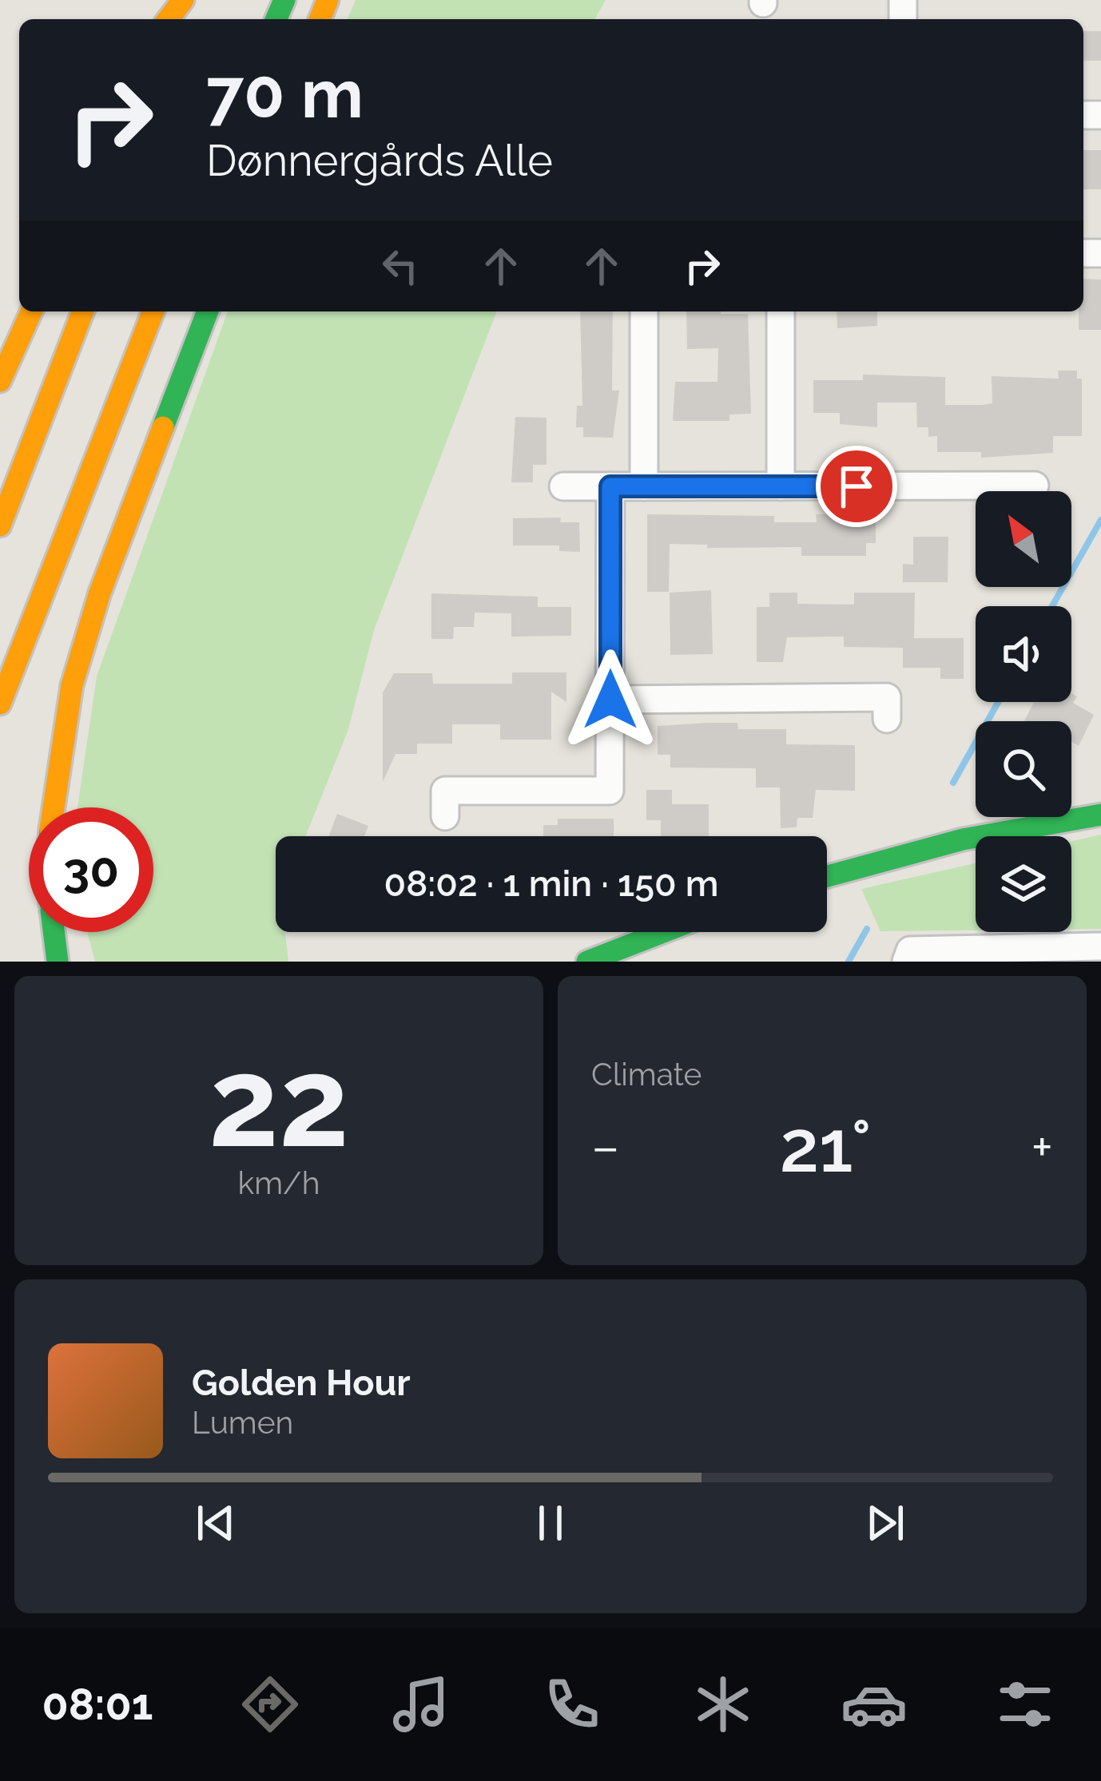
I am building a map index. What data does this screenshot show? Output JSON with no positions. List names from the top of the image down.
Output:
{
  "north": "top left",
  "page": {
    "turn": ["70 m", "Dønnergårds Alle"],
    "limit": "30",
    "trip": "08:02 · 1 min · 150 m",
    "tile": [
      ["22", "km/h"],
      "Climate"
    ],
    "heat": ["−", "21°", "+"],
    "song": ["Golden Hour", "Lumen"],
    "tabs": "08:01"
  }
}
